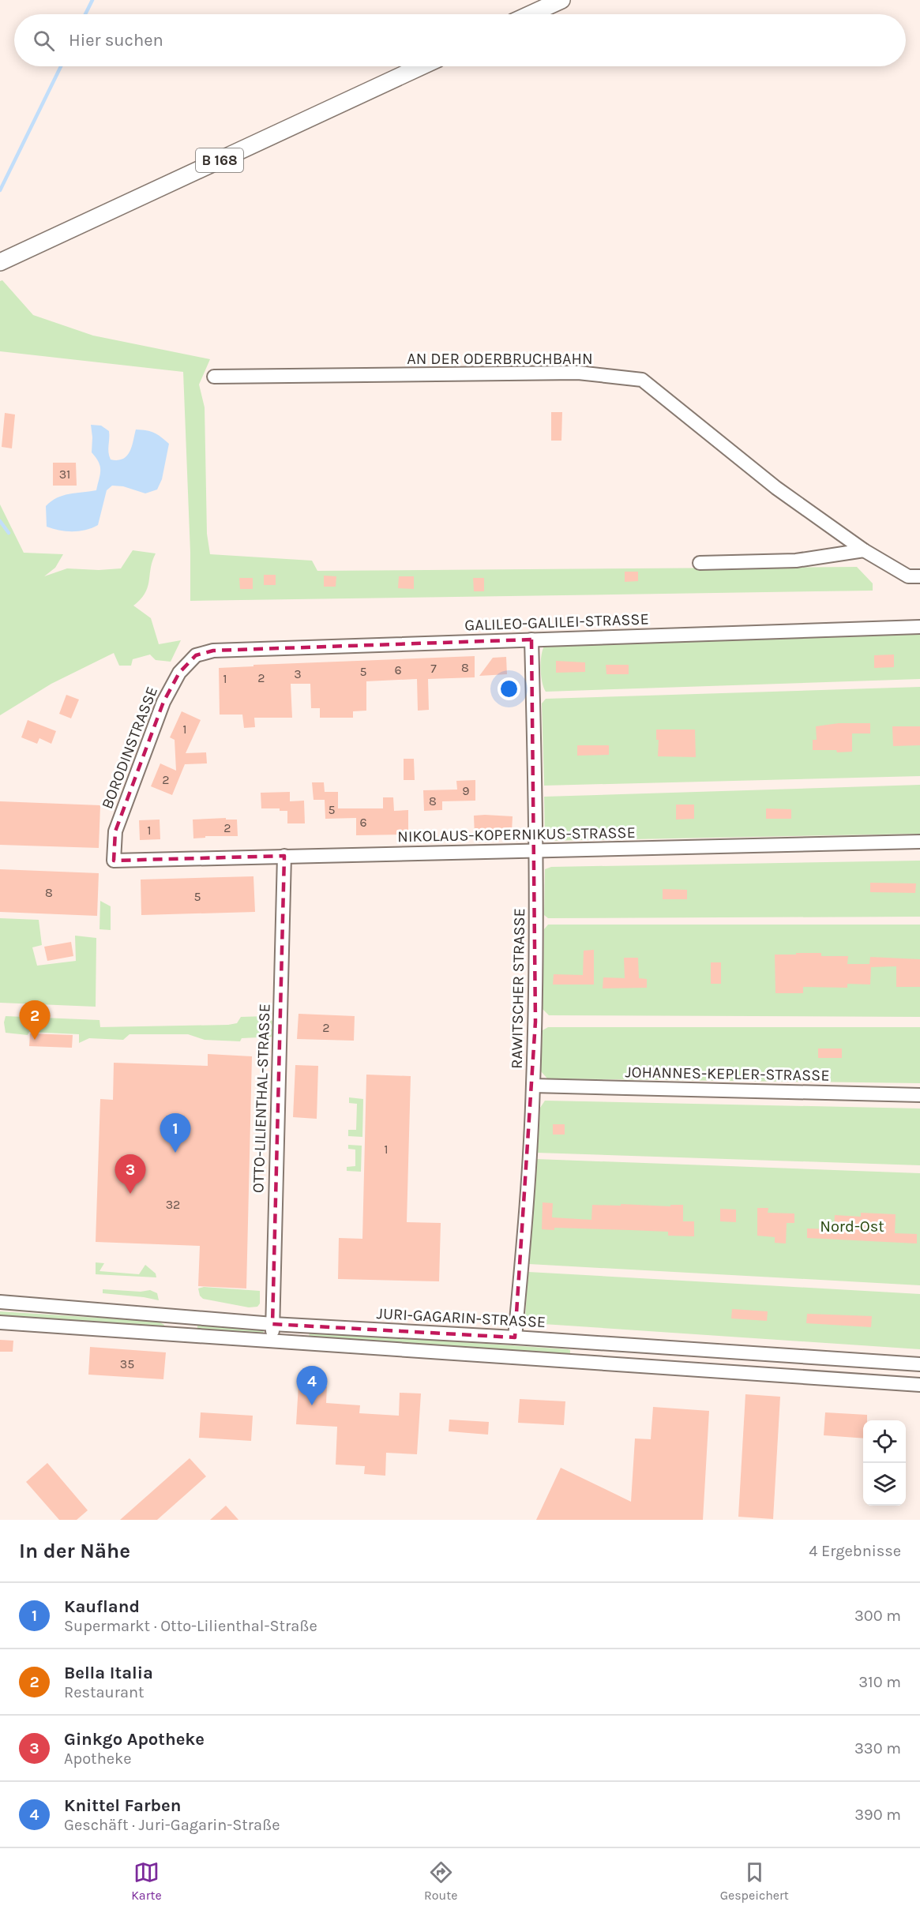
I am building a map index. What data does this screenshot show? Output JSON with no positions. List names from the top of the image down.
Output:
{
  "streets": {
    "main road": ["B 168"],
    "street": [
      "AN DER ODERBRUCHBAHN",
      "GALILEO-GALILEI-STRASSE",
      "BORODINSTRASSE",
      "NIKOLAUS-KOPERNIKUS-STRASSE",
      "RAWITSCHER STRASSE",
      "JOHANNES-KEPLER-STRASSE",
      "OTTO-LILIENTHAL-STRASSE",
      "JURI-GAGARIN-STRASSE"
    ]
  },
  "crossings": [
    ["GALILEO-GALILEI-STRASSE", "BORODINSTRASSE"],
    ["GALILEO-GALILEI-STRASSE", "RAWITSCHER STRASSE"],
    ["BORODINSTRASSE", "NIKOLAUS-KOPERNIKUS-STRASSE"],
    ["NIKOLAUS-KOPERNIKUS-STRASSE", "RAWITSCHER STRASSE"],
    ["NIKOLAUS-KOPERNIKUS-STRASSE", "OTTO-LILIENTHAL-STRASSE"],
    ["RAWITSCHER STRASSE", "JOHANNES-KEPLER-STRASSE"],
    ["RAWITSCHER STRASSE", "JURI-GAGARIN-STRASSE"],
    ["OTTO-LILIENTHAL-STRASSE", "JURI-GAGARIN-STRASSE"]
  ],
  "parks": ["Nord-Ost"],
  "house_numbers": [
    "31",
    "8",
    "7",
    "6",
    "5",
    "3",
    "2",
    "1",
    "1",
    "2",
    "9",
    "8",
    "5",
    "6",
    "2",
    "1",
    "8",
    "5",
    "2",
    "1",
    "32",
    "35"
  ],
  "page": {
    "search": "Hier suchen",
    "pins": [
      "2",
      "1",
      "3",
      "4"
    ],
    "heading": ["In der Nähe", "4 Ergebnisse"],
    "list": [
      {
        "mark": "1",
        "name": "Kaufland",
        "note": "Supermarkt · Otto-Lilienthal-Straße",
        "value": "300 m"
      },
      {
        "mark": "2",
        "name": "Bella Italia",
        "note": "Restaurant",
        "value": "310 m"
      },
      {
        "mark": "3",
        "name": "Ginkgo Apotheke",
        "note": "Apotheke",
        "value": "330 m"
      },
      {
        "mark": "4",
        "name": "Knittel Farben",
        "note": "Geschäft · Juri-Gagarin-Straße",
        "value": "390 m"
      }
    ],
    "nav": ["Karte", "Route", "Gespeichert"]
  }
}
